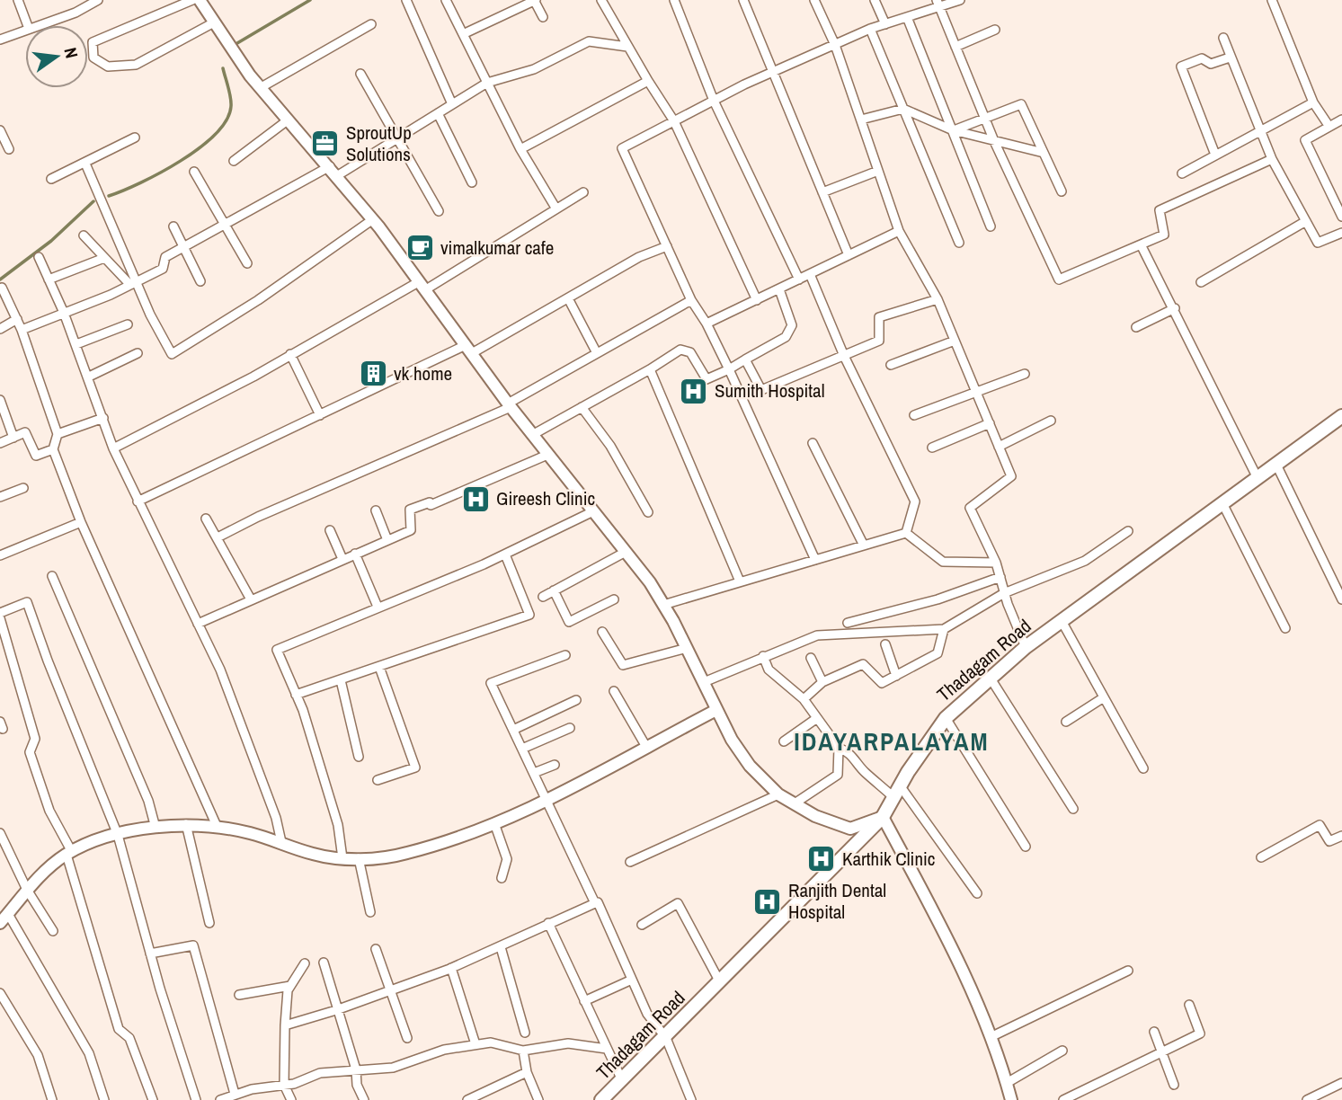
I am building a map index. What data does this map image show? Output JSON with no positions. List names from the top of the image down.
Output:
{
  "streets": {
    "main road": ["Thadagam Road"]
  },
  "districts": ["IDAYARPALAYAM"],
  "places": {
    "office": ["SproutUp Solutions"],
    "cafe": ["vimalkumar cafe"],
    "building": ["vk home"],
    "hospital": [
      "Sumith Hospital",
      "Gireesh Clinic",
      "Karthik Clinic",
      "Ranjith Dental Hospital"
    ]
  },
  "north": "right"
}
